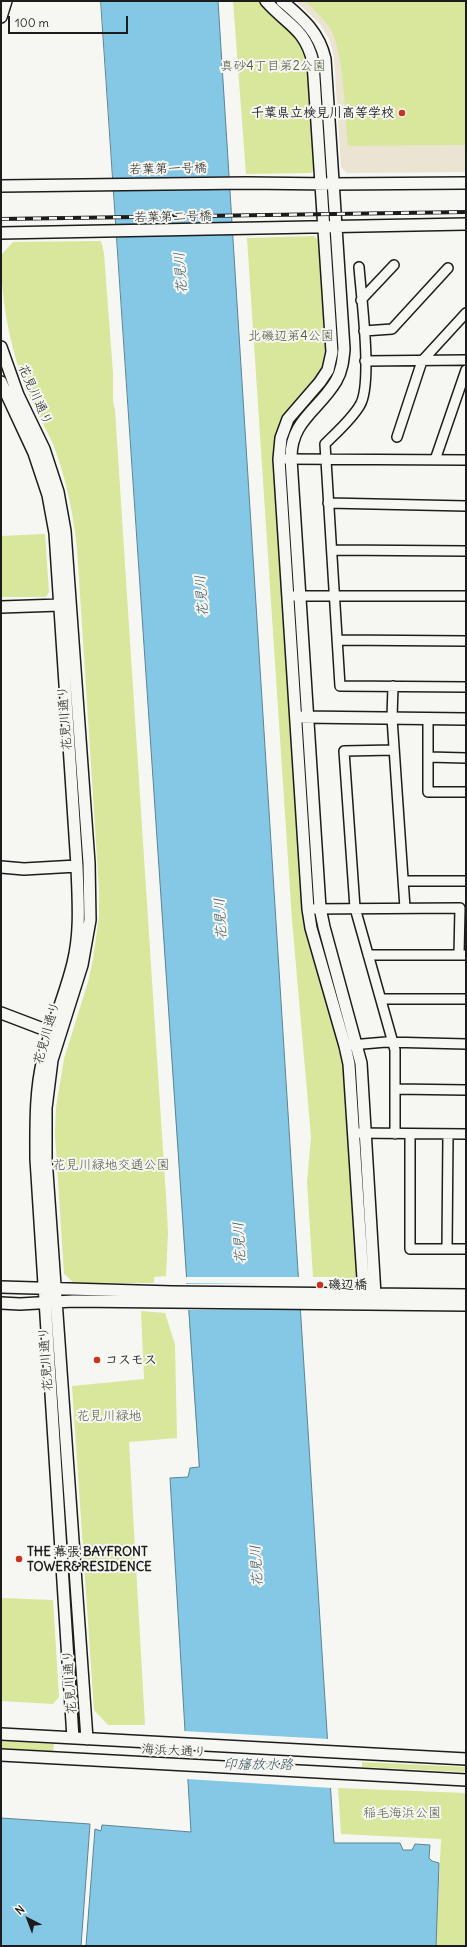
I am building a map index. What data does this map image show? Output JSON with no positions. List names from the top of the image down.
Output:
{
  "streets": {
    "street": [
      "若葉第一号橋",
      "若葉第二号橋",
      "花見川通り",
      "海浜大通り"
    ]
  },
  "crossings": [
    ["花見川通り", "海浜大通り"]
  ],
  "water": ["花見川", "印旛放水路"],
  "parks": [
    "真砂4丁目第2公園",
    "北磯辺第4公園",
    "花見川緑地交通公園",
    "花見川緑地",
    "稲毛海浜公園"
  ],
  "places": [
    "千葉県立検見川高等学校",
    "磯辺橋",
    "コスモス",
    "THE 幕張 BAYFRONT TOWER&RESIDENCE"
  ],
  "scale_bar": "100 m",
  "north": "top left"
}
